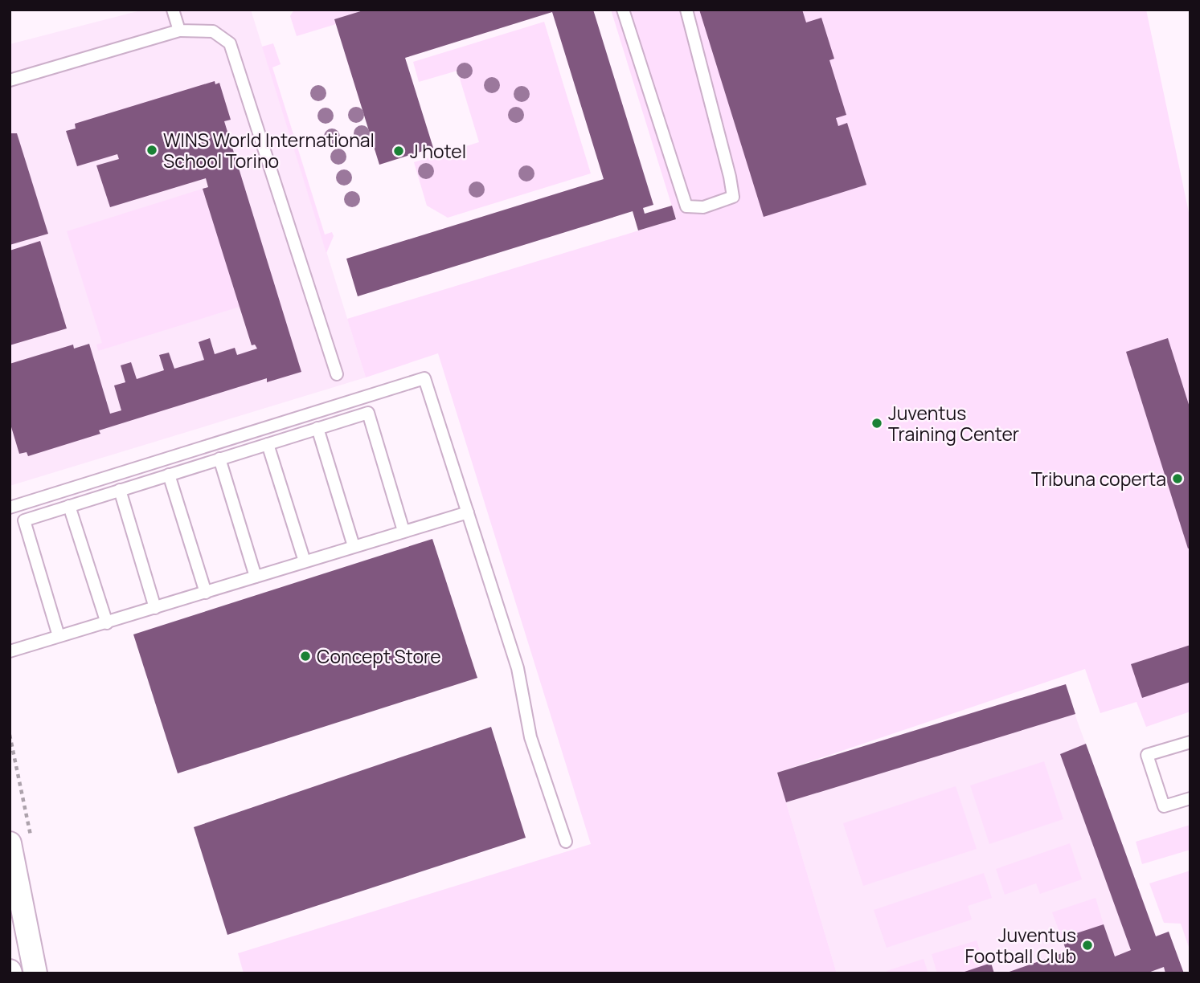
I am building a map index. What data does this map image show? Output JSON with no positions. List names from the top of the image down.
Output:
{
  "places": [
    "WINS World International School Torino",
    "J hotel",
    "Juventus Training Center",
    "Tribuna coperta",
    "Concept Store",
    "Juventus Football Club"
  ]
}
